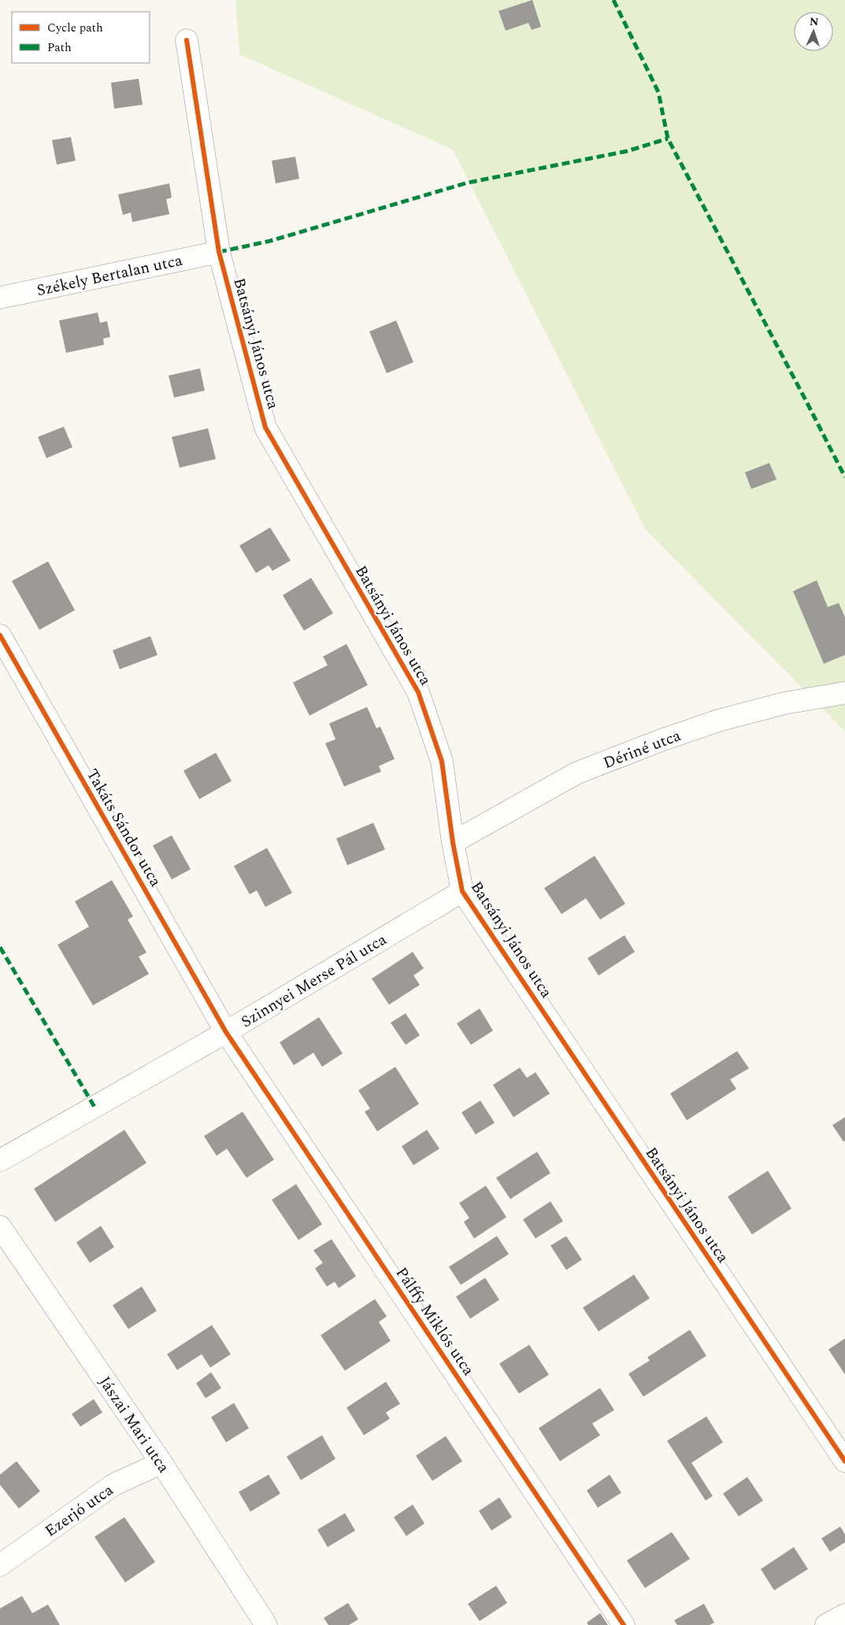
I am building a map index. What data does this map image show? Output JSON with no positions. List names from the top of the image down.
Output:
{
  "streets": {
    "street": [
      "Székely Bertalan utca",
      "Batsányi János utca",
      "Dériné utca",
      "Takáts Sándor utca",
      "Szinnyei Merse Pál utca",
      "Pálffy Miklós utca",
      "Jászai Mari utca",
      "Ezerjó utca"
    ]
  },
  "crossings": [
    ["Székely Bertalan utca", "Batsányi János utca"],
    ["Batsányi János utca", "Dériné utca"],
    ["Batsányi János utca", "Szinnyei Merse Pál utca"],
    ["Takáts Sándor utca", "Szinnyei Merse Pál utca"],
    ["Takáts Sándor utca", "Pálffy Miklós utca"],
    ["Szinnyei Merse Pál utca", "Pálffy Miklós utca"],
    ["Jászai Mari utca", "Ezerjó utca"]
  ],
  "legend": ["Cycle path", "Path"],
  "north": "top"
}
